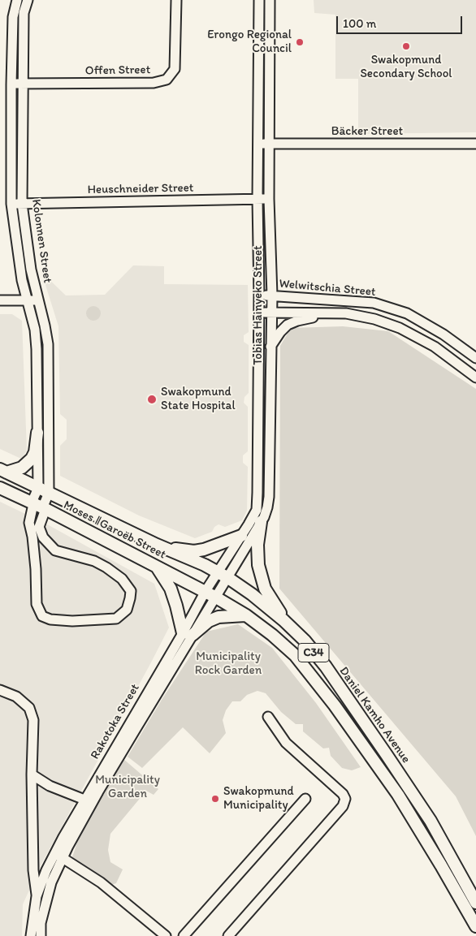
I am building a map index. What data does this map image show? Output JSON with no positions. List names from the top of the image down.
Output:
{
  "streets": {
    "main road": ["Moses ǁGaroëb Street", "C34", "Daniel Kamho Avenue"],
    "street": [
      "Offen Street",
      "Bäcker Street",
      "Heuschneider Street",
      "Kolonnen Street",
      "Welwitschia Street",
      "Tobias Hainyeko Street",
      "Rakotoka Street"
    ]
  },
  "crossings": [
    ["Offen Street", "Kolonnen Street"],
    ["Bäcker Street", "Tobias Hainyeko Street"],
    ["Heuschneider Street", "Kolonnen Street"],
    ["Heuschneider Street", "Tobias Hainyeko Street"],
    ["Kolonnen Street", "Moses ǁGaroëb Street"],
    ["Welwitschia Street", "Tobias Hainyeko Street"],
    ["Tobias Hainyeko Street", "Moses ǁGaroëb Street"],
    ["Tobias Hainyeko Street", "C34"],
    ["Tobias Hainyeko Street", "Daniel Kamho Avenue"],
    ["Tobias Hainyeko Street", "Rakotoka Street"],
    ["Moses ǁGaroëb Street", "C34"],
    ["Moses ǁGaroëb Street", "Daniel Kamho Avenue"],
    ["Moses ǁGaroëb Street", "Rakotoka Street"],
    ["C34", "Rakotoka Street"]
  ],
  "parks": ["Municipality Rock Garden", "Municipality Garden"],
  "places": [
    "Erongo Regional Council",
    "Swakopmund Secondary School",
    "Swakopmund State Hospital",
    "Swakopmund Municipality"
  ],
  "scale_bar": "100 m"
}
